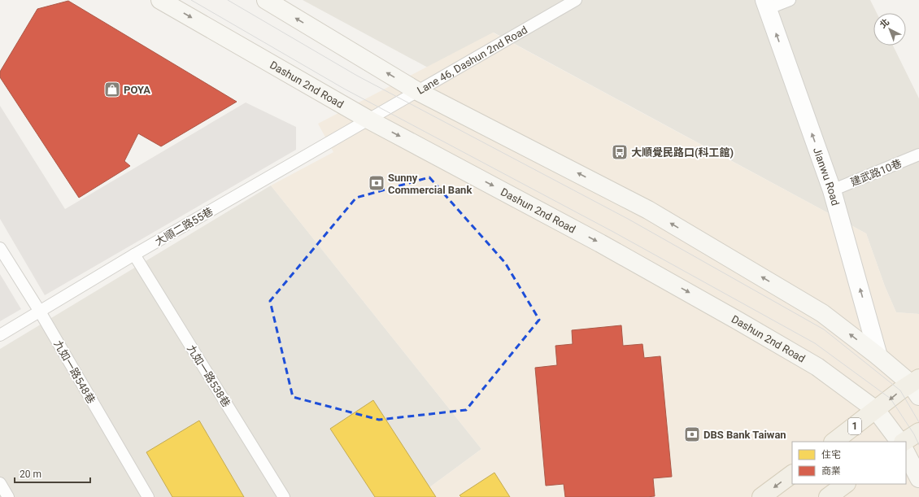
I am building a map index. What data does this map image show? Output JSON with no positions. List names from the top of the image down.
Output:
{
  "streets": {
    "main road": ["1"],
    "street": ["Dashun 2nd Road", "Jianwu Road"],
    "lane": [
      "Lane 46, Dashun 2nd Road",
      "建武路10巷",
      "大順二路55巷",
      "九如一路548巷",
      "九如一路538巷"
    ]
  },
  "crossings": [
    ["Lane 46, Dashun 2nd Road", "Dashun 2nd Road"],
    ["Lane 46, Dashun 2nd Road", "大順二路55巷"],
    ["Dashun 2nd Road", "大順二路55巷"],
    ["Dashun 2nd Road", "1"],
    ["建武路10巷", "Jianwu Road"],
    ["大順二路55巷", "九如一路548巷"],
    ["大順二路55巷", "九如一路538巷"]
  ],
  "one_way": ["Jianwu Road"],
  "places": {
    "shop": ["POYA"],
    "bus stop": ["大順覺民路口(科工館)"],
    "bank": ["Sunny Commercial Bank", "DBS Bank Taiwan"]
  },
  "legend": ["住宅", "商業"],
  "scale_bar": "20 m",
  "north": "top left"
}
